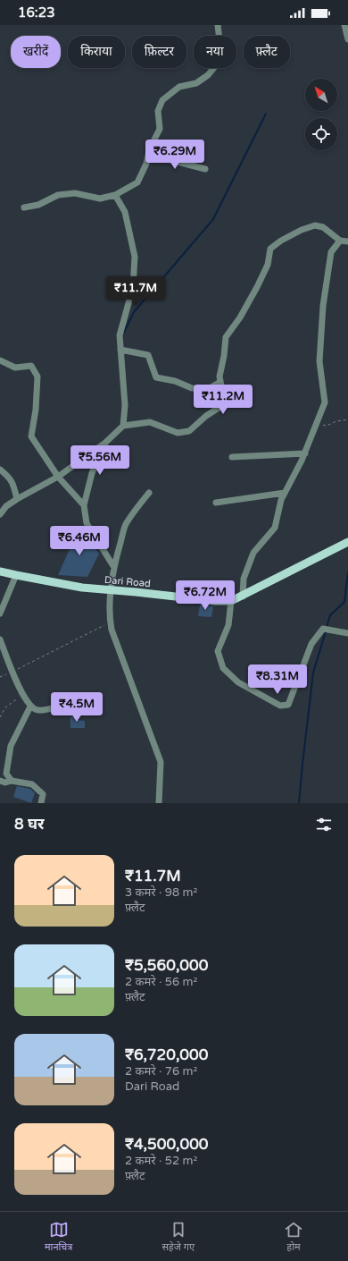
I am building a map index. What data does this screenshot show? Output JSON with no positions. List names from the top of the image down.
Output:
{
  "streets": {
    "main road": ["Dari Road"]
  },
  "north": "top left",
  "page": {
    "status": "16:23",
    "chip": [
      "खरीदें",
      "किराया",
      "फ़िल्टर",
      "नया",
      "फ़्लैट"
    ],
    "price": [
      "₹6.29M",
      "₹11.7M",
      "₹11.2M",
      "₹5.56M",
      "₹6.46M",
      "₹6.72M",
      "₹8.31M",
      "₹4.5M"
    ],
    "heading": "8 घर",
    "list": [
      {
        "name": "₹11.7M",
        "note": "3 कमरे · 98 m² · फ़्लैट"
      },
      {
        "name": "₹5,560,000",
        "note": "2 कमरे · 56 m² · फ़्लैट"
      },
      {
        "name": "₹6,720,000",
        "note": "2 कमरे · 76 m² · Dari Road"
      },
      {
        "name": "₹4,500,000",
        "note": "2 कमरे · 52 m² · फ़्लैट"
      }
    ],
    "tabs": ["मानचित्र", "सहेजे गए", "होम"]
  }
}
